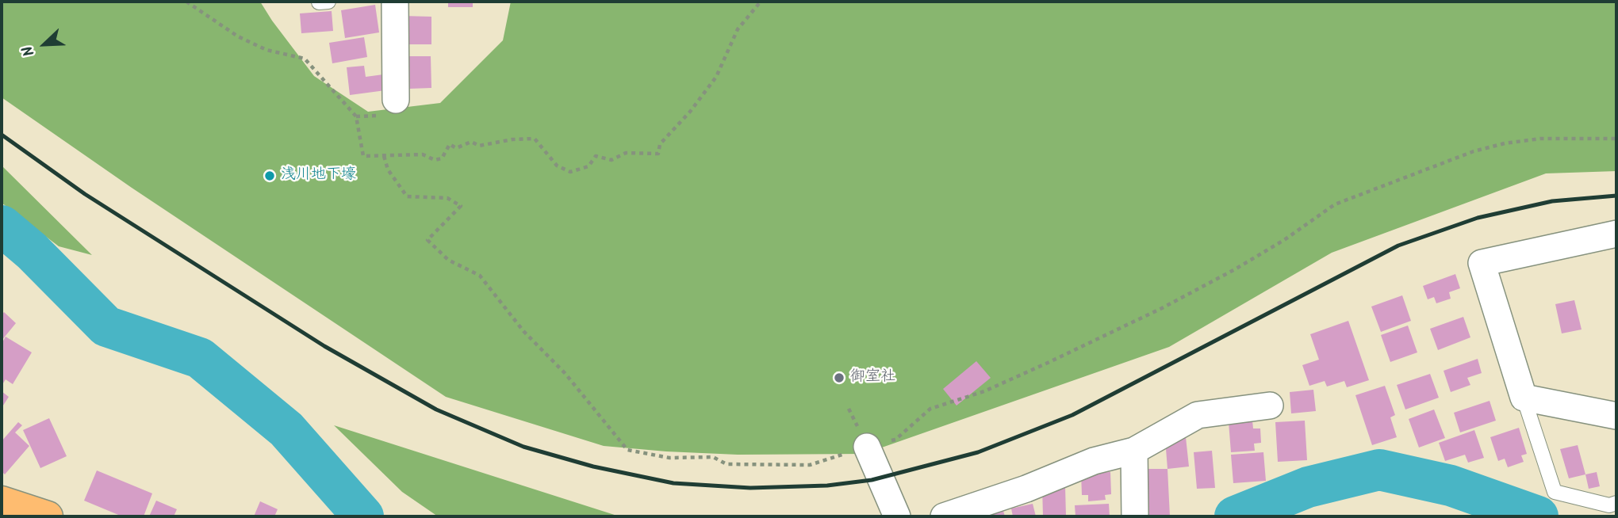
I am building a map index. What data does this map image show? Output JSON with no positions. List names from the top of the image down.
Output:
{
  "places": ["浅川地下壕", "御室社"],
  "north": "bottom left"
}
